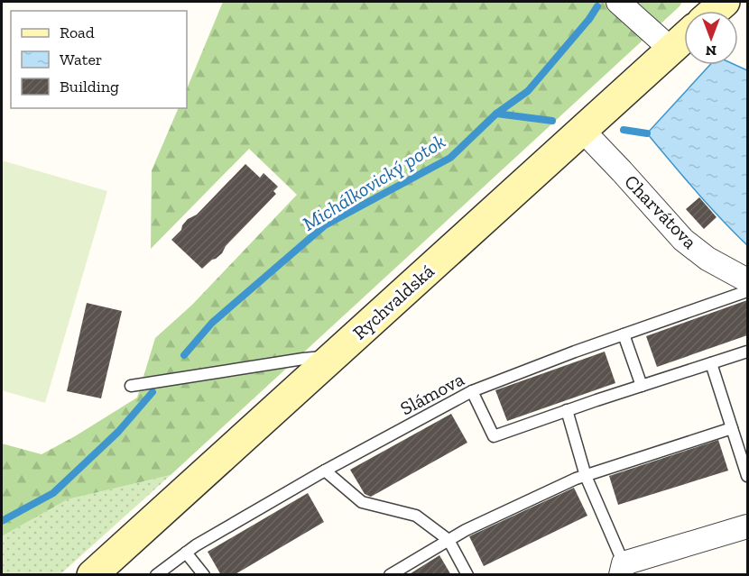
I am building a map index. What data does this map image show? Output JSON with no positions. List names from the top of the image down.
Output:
{
  "streets": {
    "street": ["Charvátova", "Rychvaldská"],
    "lane": ["Slámova"]
  },
  "crossings": [
    ["Charvátova", "Rychvaldská"]
  ],
  "water": ["Michálkovický potok"],
  "legend": ["Road", "Water", "Building"],
  "north": "bottom"
}
